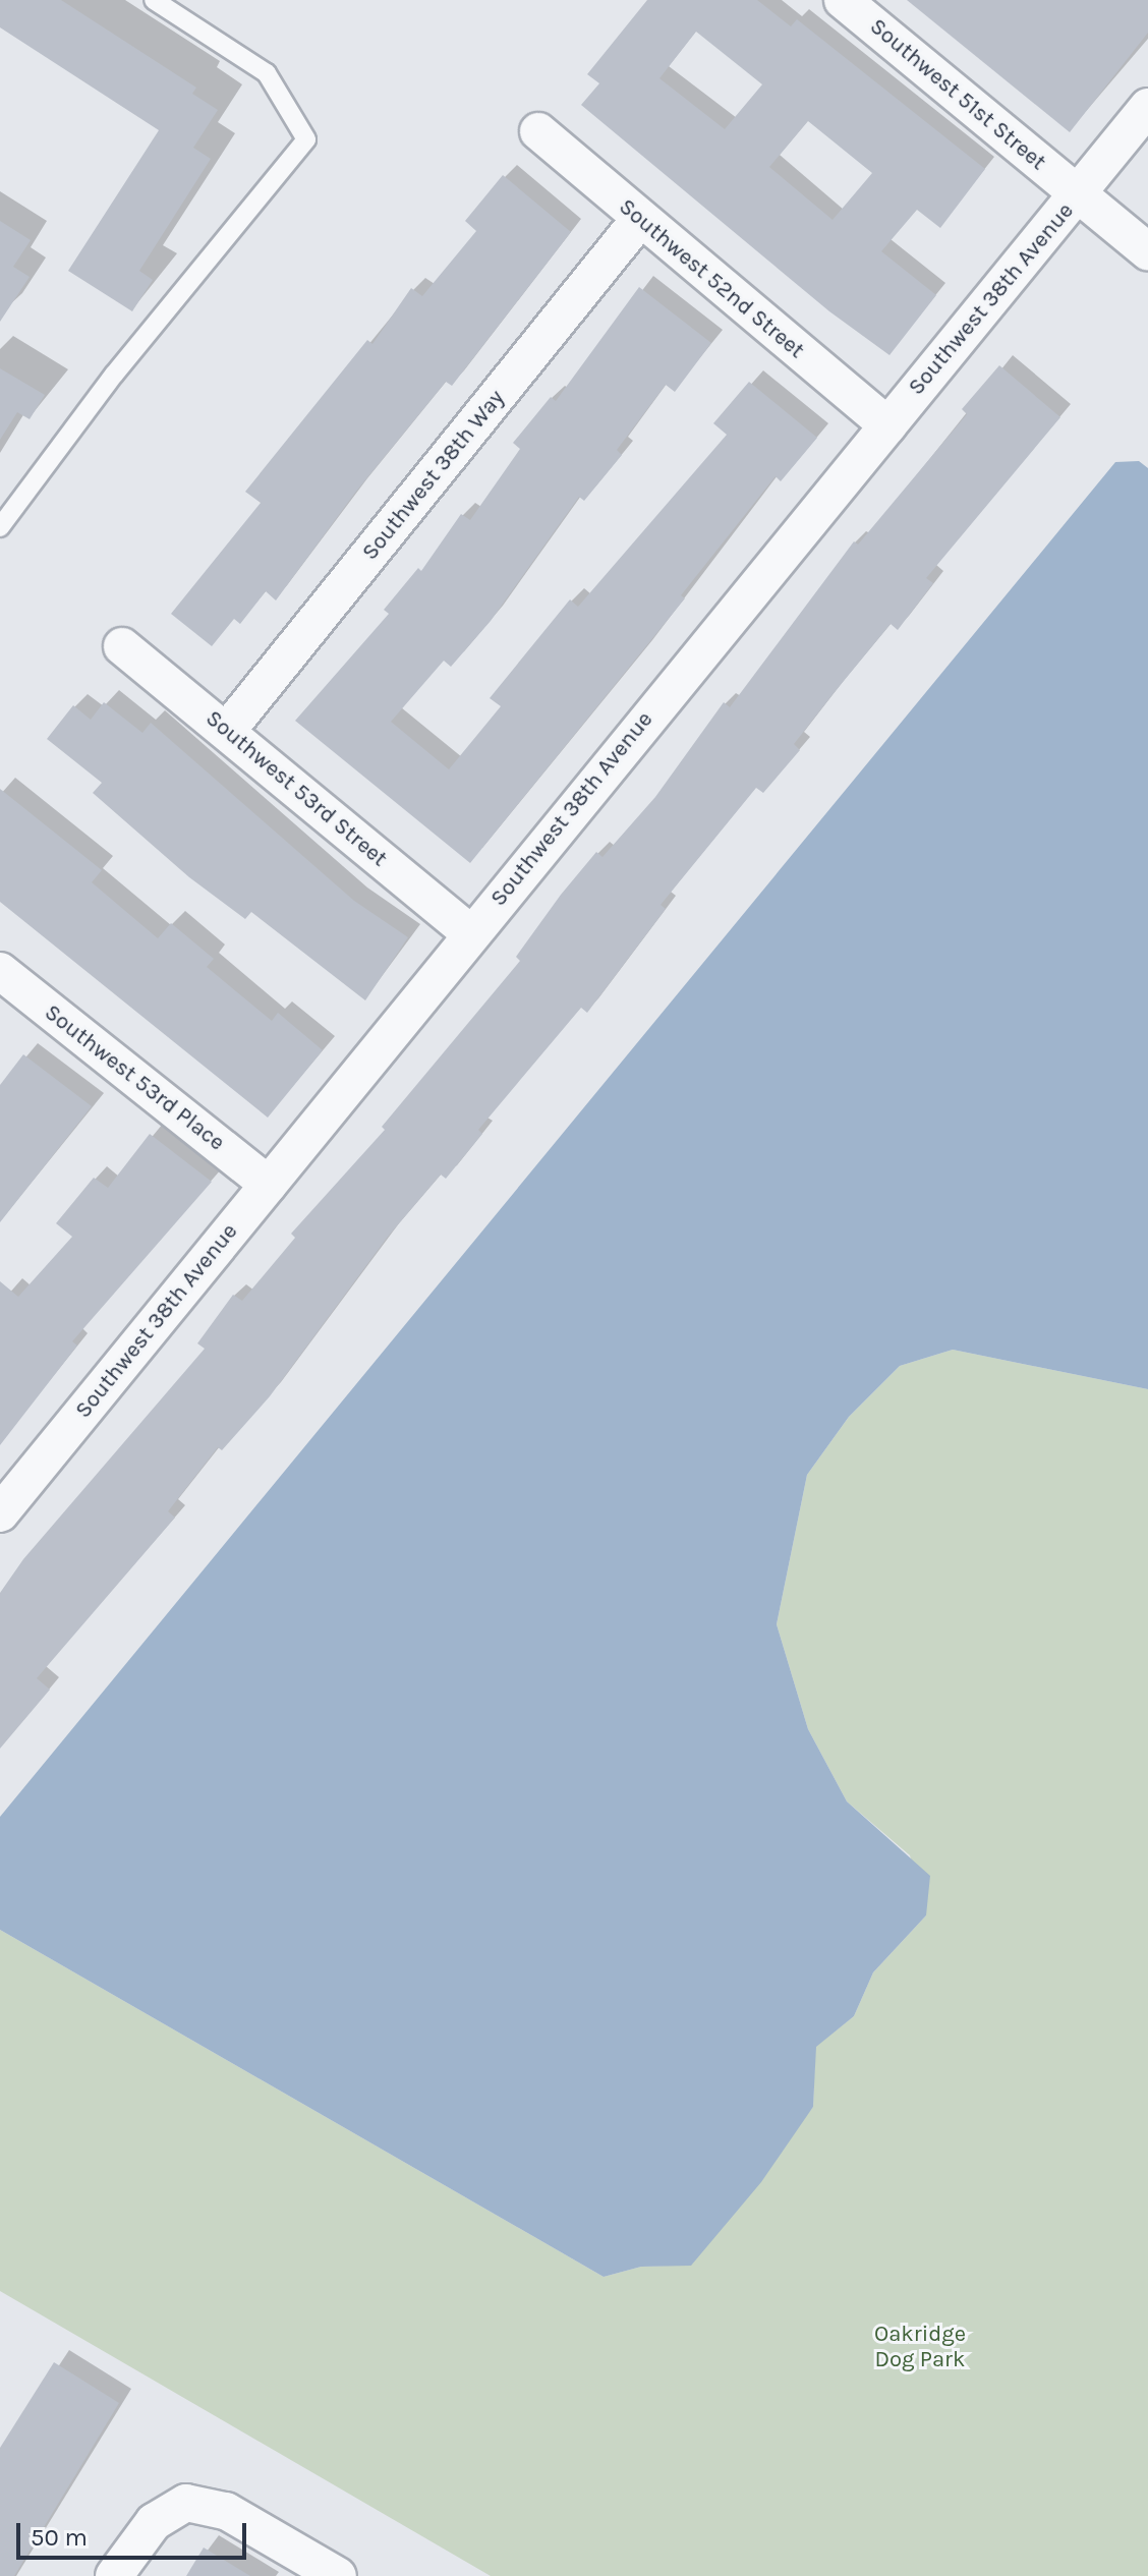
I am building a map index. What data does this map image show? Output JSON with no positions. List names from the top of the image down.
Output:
{
  "streets": {
    "street": [
      "Southwest 51st Street",
      "Southwest 52nd Street",
      "Southwest 38th Avenue",
      "Southwest 38th Way",
      "Southwest 53rd Street",
      "Southwest 53rd Place"
    ]
  },
  "crossings": [
    ["Southwest 51st Street", "Southwest 38th Avenue"],
    ["Southwest 52nd Street", "Southwest 38th Avenue"],
    ["Southwest 52nd Street", "Southwest 38th Way"],
    ["Southwest 38th Avenue", "Southwest 53rd Street"],
    ["Southwest 38th Avenue", "Southwest 53rd Place"],
    ["Southwest 38th Way", "Southwest 53rd Street"]
  ],
  "parks": ["Oakridge Dog Park"],
  "scale_bar": "50 m"
}
